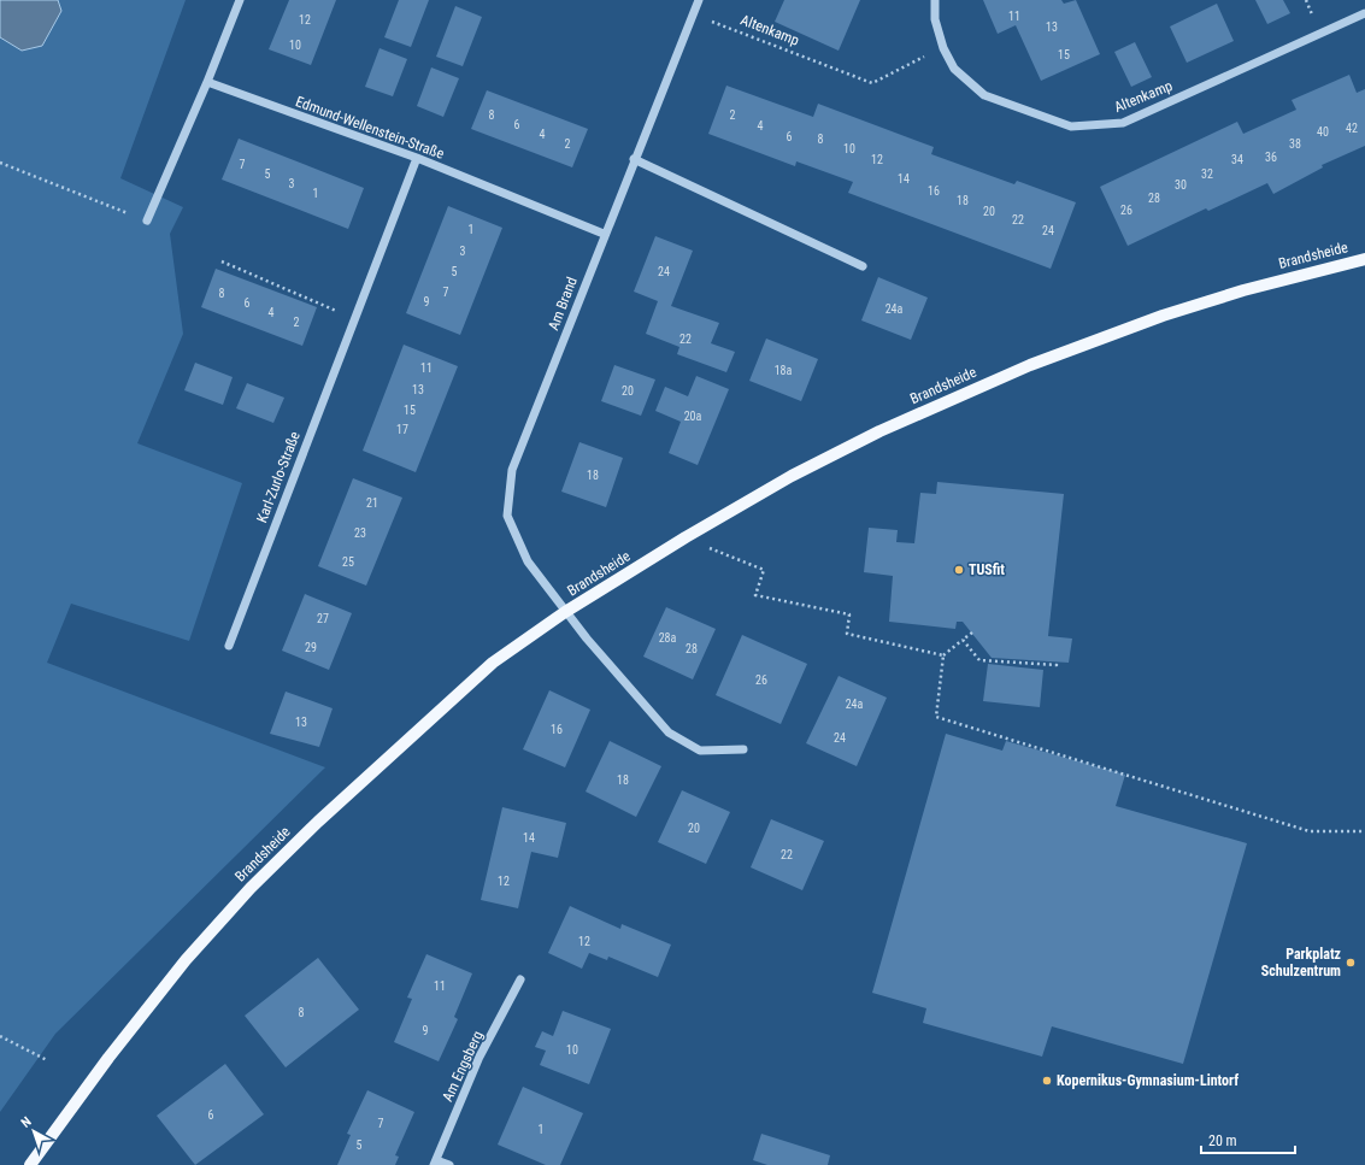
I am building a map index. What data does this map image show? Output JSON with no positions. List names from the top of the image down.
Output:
{
  "streets": {
    "main road": ["Brandsheide"],
    "street": [
      "Altenkamp",
      "Edmund-Wellenstein-Straße",
      "Am Brand",
      "Karl-Zurlo-Straße",
      "Am Engsberg"
    ]
  },
  "crossings": [
    ["Altenkamp", "Am Brand"],
    ["Edmund-Wellenstein-Straße", "Am Brand"],
    ["Edmund-Wellenstein-Straße", "Karl-Zurlo-Straße"],
    ["Brandsheide", "Am Brand"]
  ],
  "places": ["TUSfit", "Parkplatz Schulzentrum", "Kopernikus-Gymnasium-Lintorf"],
  "house_numbers": [
    "11",
    "12",
    "13",
    "10",
    "15",
    "8",
    "2",
    "6",
    "4",
    "42",
    "40",
    "4",
    "6",
    "8",
    "2",
    "38",
    "10",
    "36",
    "12",
    "34",
    "7",
    "5",
    "32",
    "14",
    "3",
    "30",
    "16",
    "1",
    "28",
    "18",
    "26",
    "20",
    "22",
    "1",
    "24",
    "3",
    "5",
    "24",
    "7",
    "8",
    "9",
    "6",
    "24a",
    "4",
    "2",
    "22",
    "11",
    "18a",
    "13",
    "20",
    "15",
    "20a",
    "17",
    "18",
    "21",
    "23",
    "25",
    "27",
    "28a",
    "29",
    "28",
    "26",
    "24a",
    "13",
    "16",
    "24",
    "18",
    "20",
    "14",
    "22",
    "12",
    "12",
    "11",
    "8",
    "9",
    "10",
    "6",
    "7",
    "1",
    "5"
  ],
  "scale_bar": "20 m",
  "north": "top left"
}
